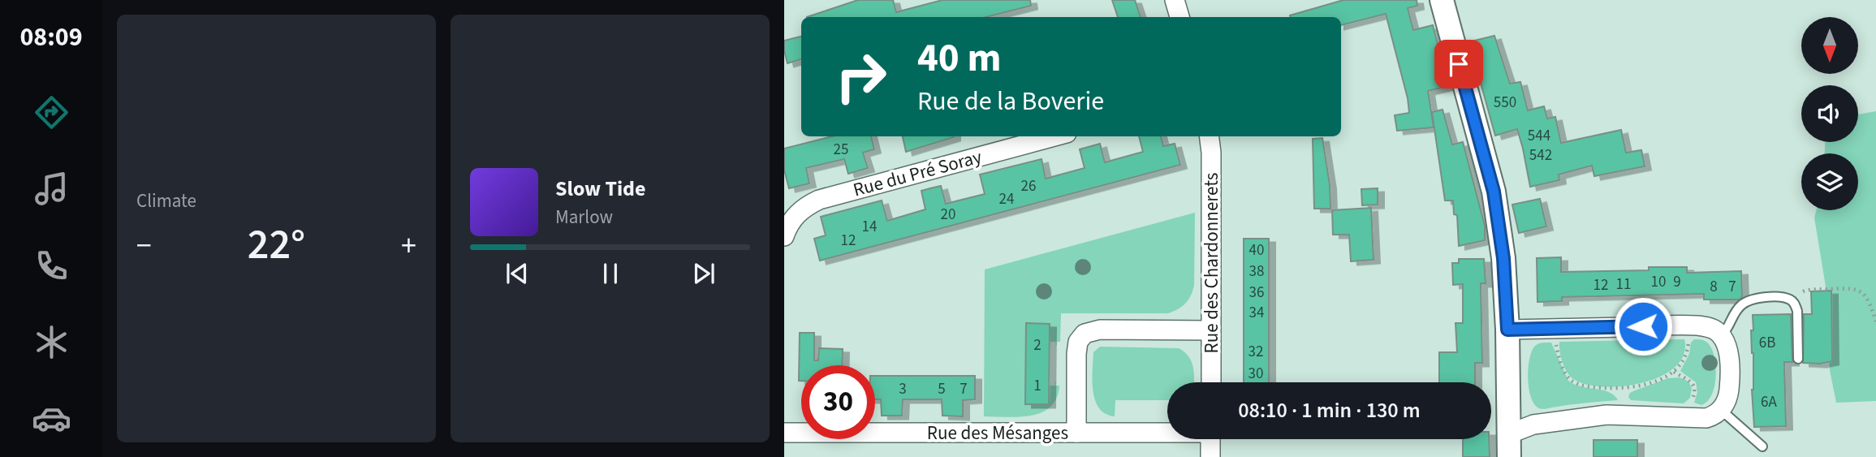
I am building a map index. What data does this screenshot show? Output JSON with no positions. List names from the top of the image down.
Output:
{
  "streets": {
    "street": ["Rue du Pré Soray", "Rue des Chardonnerets", "Rue des Mésanges"]
  },
  "house_numbers": [
    "550",
    "544",
    "25",
    "542",
    "26",
    "24",
    "20",
    "14",
    "12",
    "40",
    "38",
    "10",
    "9",
    "11",
    "12",
    "8",
    "7",
    "36",
    "34",
    "6B",
    "2",
    "32",
    "30",
    "1",
    "3",
    "5",
    "7",
    "6A"
  ],
  "north": "bottom",
  "page": {
    "tabs": "08:09",
    "tile": "Climate",
    "turn": ["40 m", "Rue de la Boverie"],
    "song": ["Slow Tide", "Marlow"],
    "heat": ["−", "22°", "+"],
    "limit": "30",
    "trip": "08:10 · 1 min · 130 m"
  }
}
